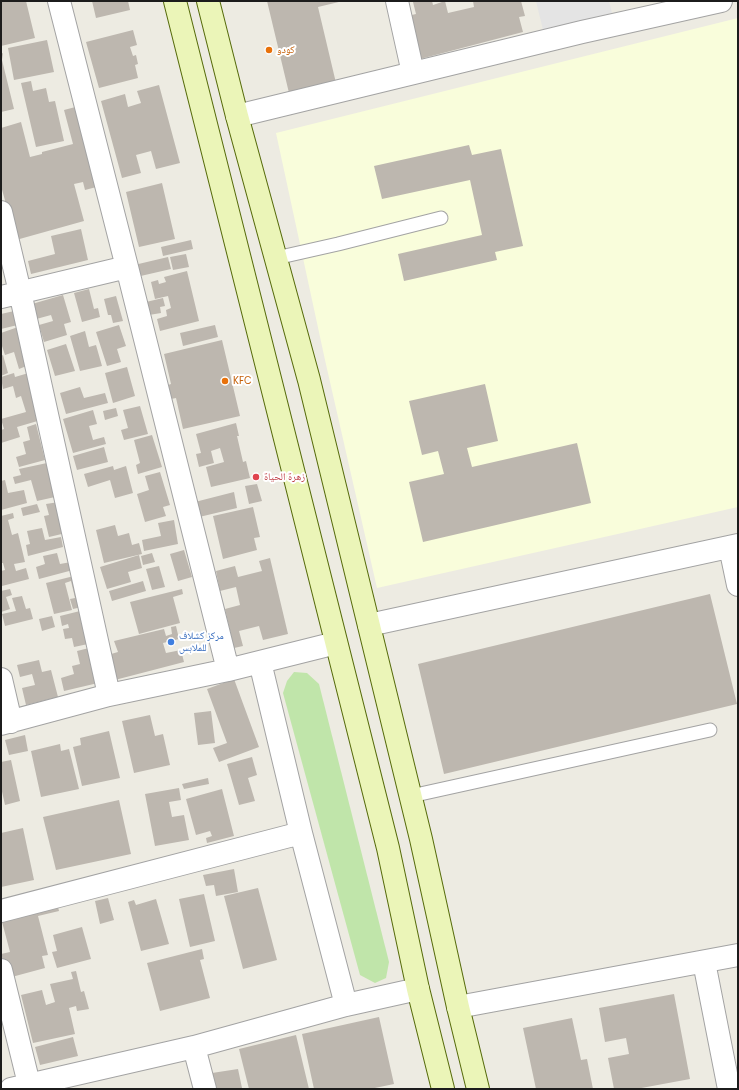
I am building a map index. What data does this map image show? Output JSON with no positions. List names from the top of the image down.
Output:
{
  "places": [
    "كودو",
    "KFC",
    "زهرة الحياة",
    "مركز كشلاف للملابس"
  ]
}
